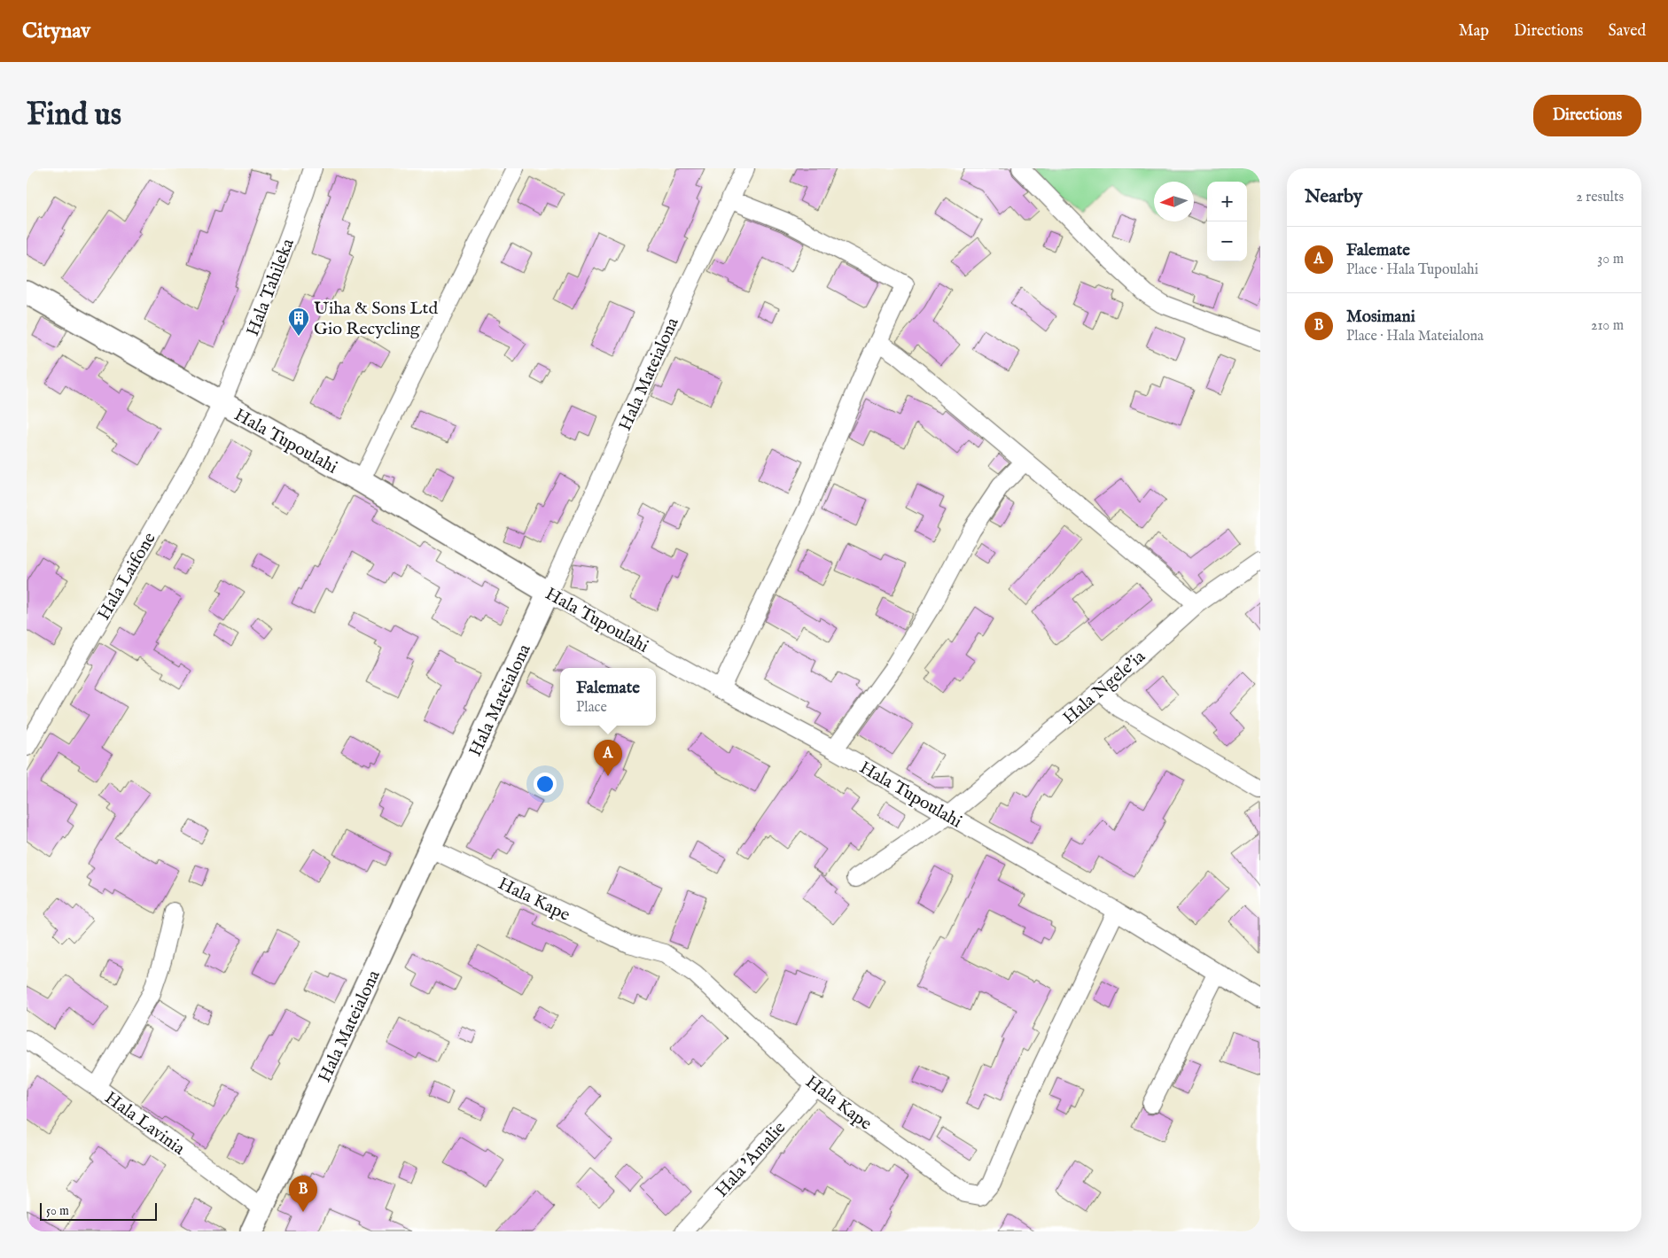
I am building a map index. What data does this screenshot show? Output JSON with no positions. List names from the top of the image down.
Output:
{
  "streets": {
    "main road": ["Hala Mateialona", "Hala Tupoulahi"],
    "street": [
      "Hala Tahileka",
      "Hala Laifone",
      "Hala Ngele'ia",
      "Hala Kape",
      "Hala Lavinia",
      "Hala 'Amalie"
    ]
  },
  "crossings": [
    ["Hala Tahileka", "Hala Tupoulahi"],
    ["Hala Tahileka", "Hala Laifone"],
    ["Hala Mateialona", "Hala Tupoulahi"],
    ["Hala Mateialona", "Hala Kape"],
    ["Hala Mateialona", "Hala Lavinia"],
    ["Hala Tupoulahi", "Hala Laifone"],
    ["Hala Tupoulahi", "Hala Ngele'ia"],
    ["Hala Tupoulahi", "Hala Kape"],
    ["Hala Kape", "Hala 'Amalie"]
  ],
  "places": {
    "building": ["Uiha & Sons Ltd Gio Recycling"]
  },
  "scale_bar": "50 m",
  "north": "left",
  "page": {
    "header": "Citynav",
    "nav": ["Map", "Directions", "Saved"],
    "buttons": "Directions",
    "title": "Find us",
    "heading": ["Nearby", "2 results"],
    "map_buttons": ["+", "−"],
    "list": [
      {
        "mark": "A",
        "name": "Falemate",
        "note": "Place · Hala Tupoulahi",
        "value": "30 m"
      },
      {
        "mark": "B",
        "name": "Mosimani",
        "note": "Place · Hala Mateialona",
        "value": "210 m"
      }
    ],
    "popup": ["Falemate", "Place"],
    "pins": ["A", "B"],
    "scale": "50 m"
  }
}
